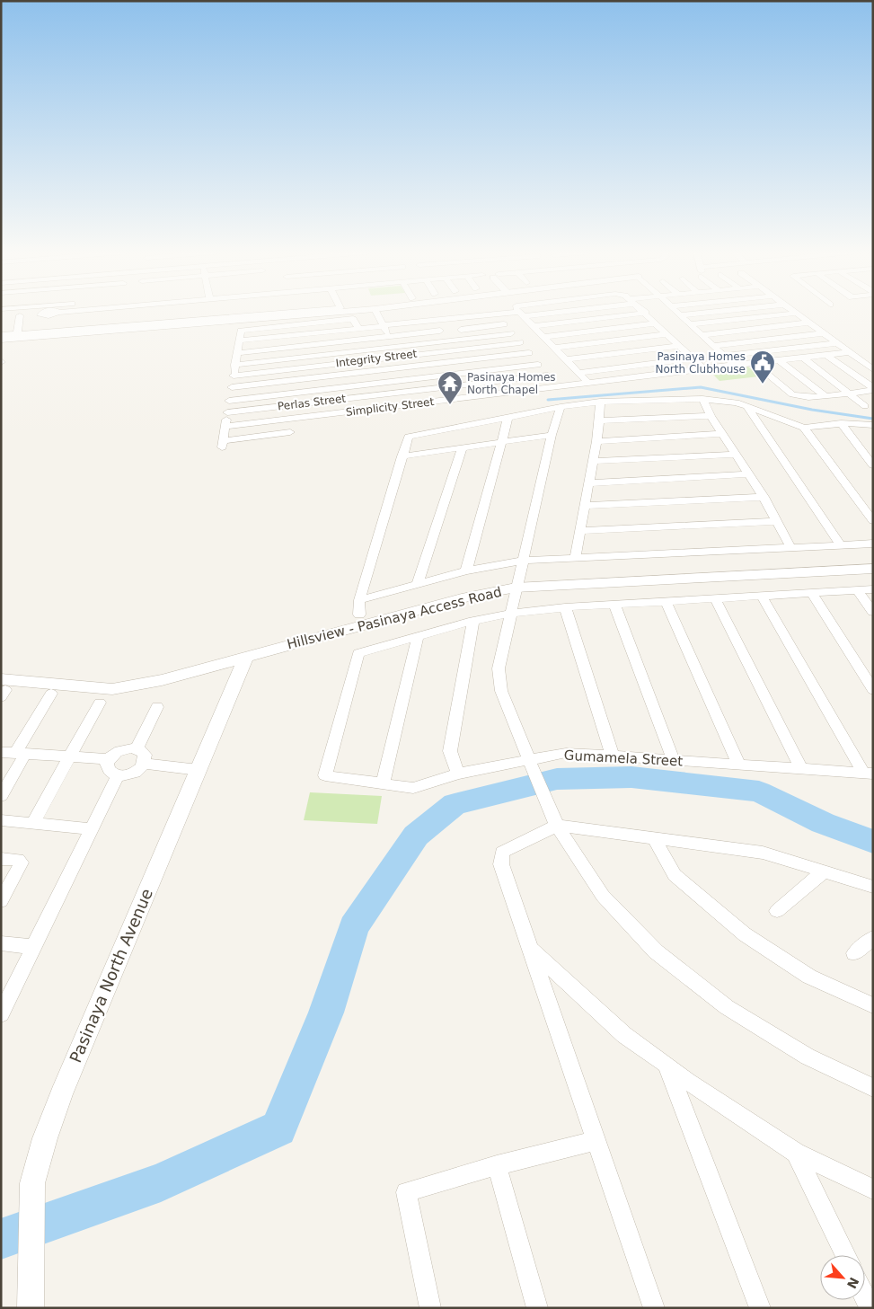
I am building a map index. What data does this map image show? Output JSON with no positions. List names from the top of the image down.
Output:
{
  "streets": {
    "street": [
      "Integrity Street",
      "Perlas Street",
      "Simplicity Street",
      "Hillsview - Pasinaya Access Road",
      "Gumamela Street",
      "Pasinaya North Avenue"
    ]
  },
  "crossings": [
    ["Hillsview - Pasinaya Access Road", "Pasinaya North Avenue"]
  ],
  "places": {
    "public building": ["Pasinaya Homes North Clubhouse"],
    "temple": ["Pasinaya Homes North Chapel"]
  },
  "north": "bottom right"
}
